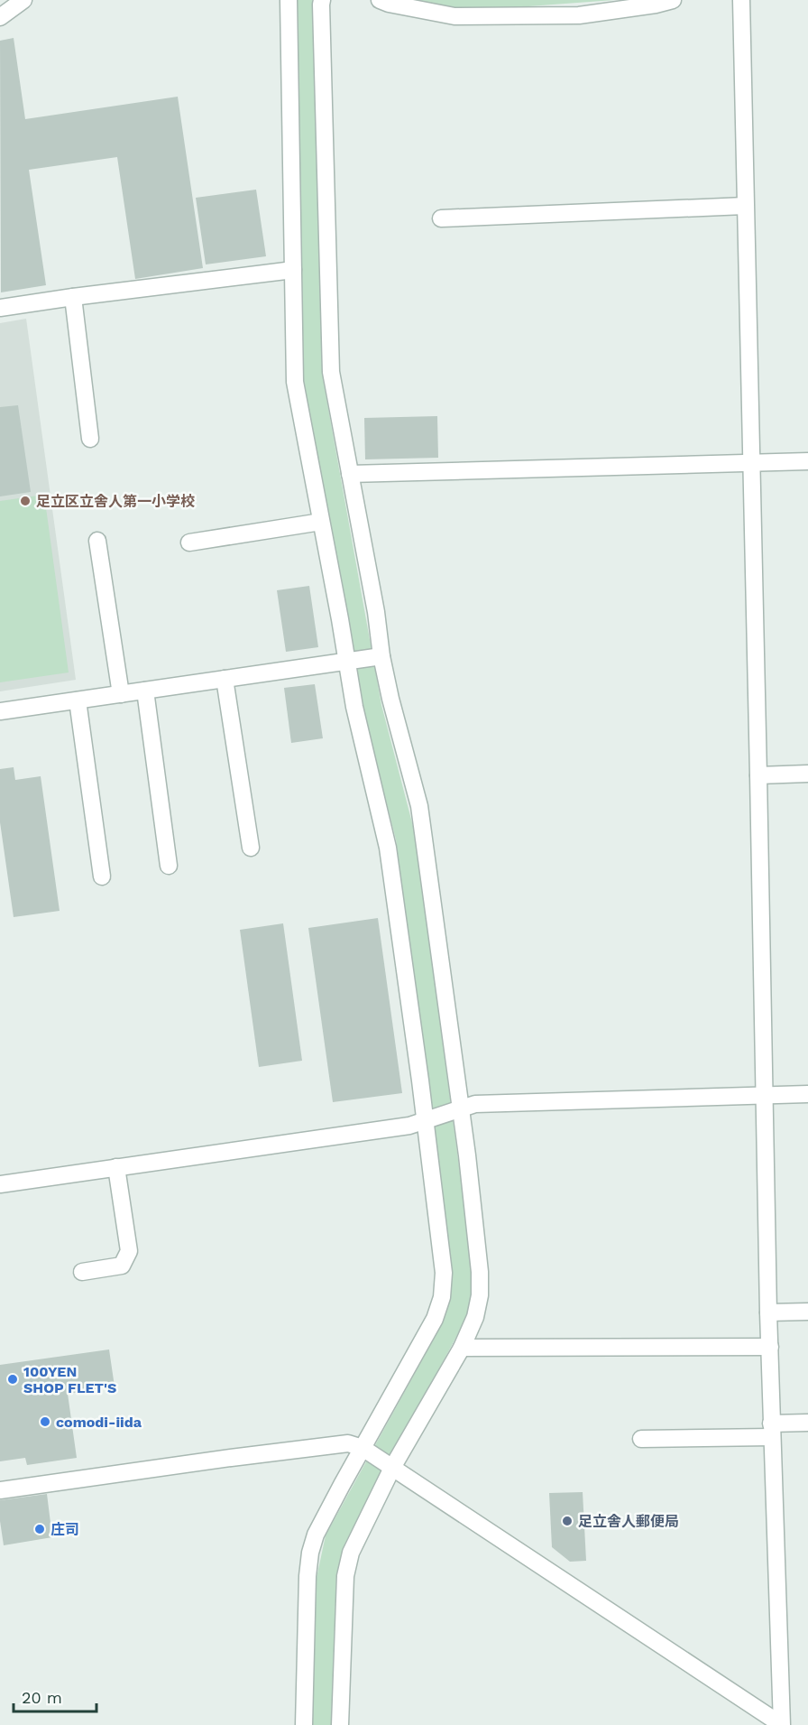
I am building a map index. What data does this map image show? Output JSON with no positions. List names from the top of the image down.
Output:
{
  "places": [
    "足立区立舎人第一小学校",
    "100YEN SHOP FLET'S",
    "comodi-iida",
    "足立舎人郵便局",
    "庄司"
  ],
  "scale_bar": "20 m"
}
